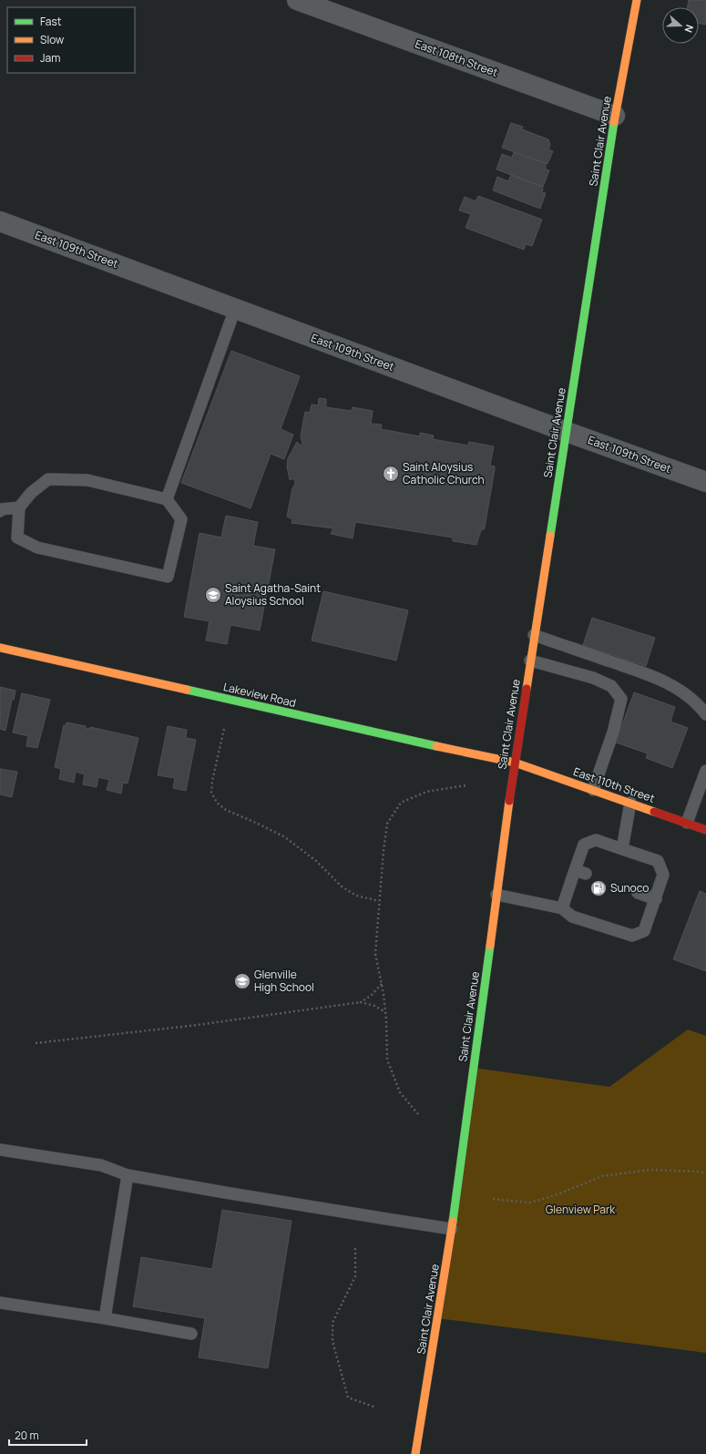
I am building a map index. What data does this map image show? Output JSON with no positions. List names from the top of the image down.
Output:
{
  "streets": {
    "main road": ["Saint Clair Avenue", "Lakeview Road", "East 110th Street"],
    "street": ["East 108th Street", "East 109th Street"]
  },
  "crossings": [
    ["East 108th Street", "Saint Clair Avenue"],
    ["Saint Clair Avenue", "East 109th Street"],
    ["Saint Clair Avenue", "Lakeview Road"],
    ["Saint Clair Avenue", "East 110th Street"],
    ["Lakeview Road", "East 110th Street"]
  ],
  "parks": ["Glenview Park"],
  "places": {
    "church": ["Saint Aloysius Catholic Church"],
    "school or university": ["Saint Agatha-Saint Aloysius School", "Glenville High School"],
    "fuel station": ["Sunoco"]
  },
  "legend": ["Fast", "Slow", "Jam"],
  "scale_bar": "20 m",
  "north": "right"
}
